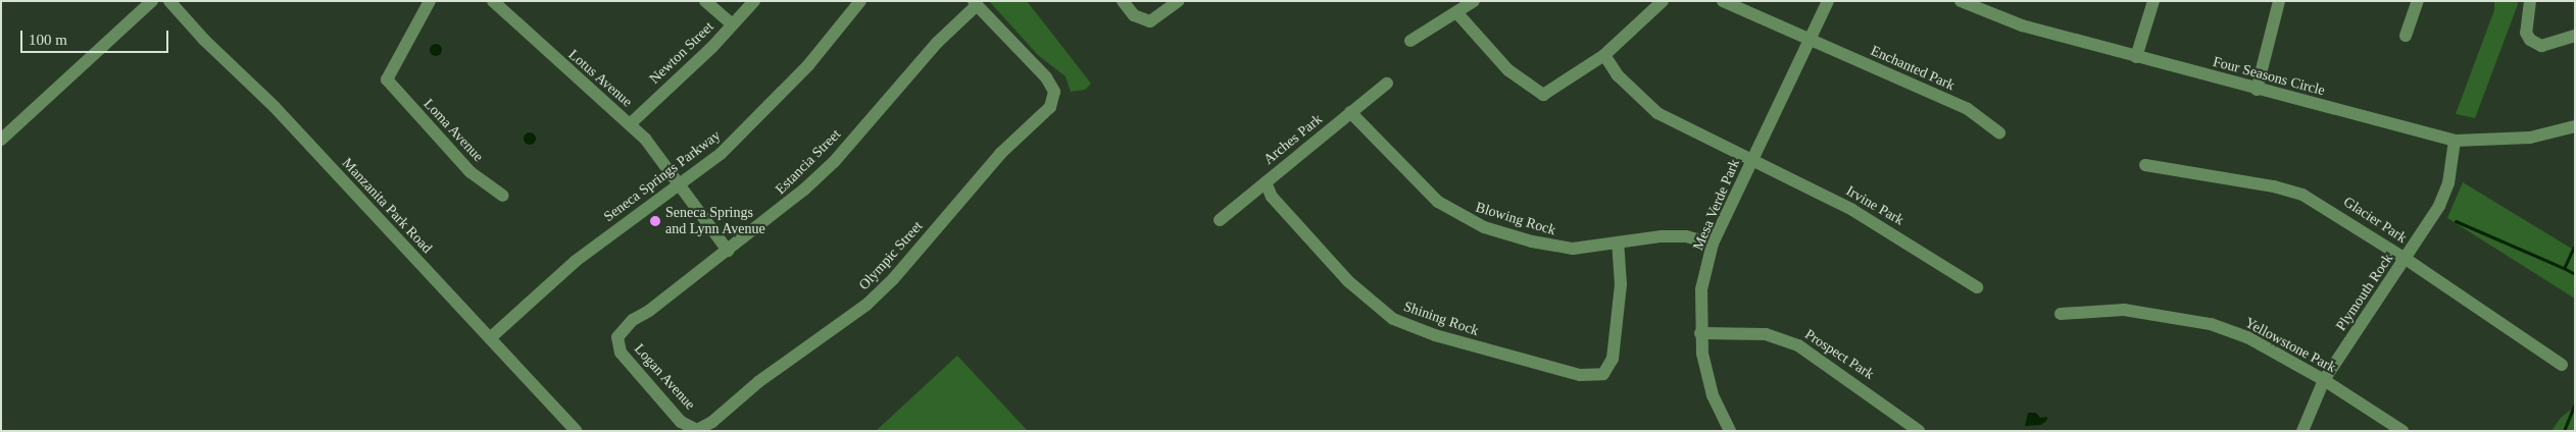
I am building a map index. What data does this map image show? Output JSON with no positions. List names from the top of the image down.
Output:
{
  "streets": {
    "street": [
      "Newton Street",
      "Enchanted Park",
      "Four Seasons Circle",
      "Lotus Avenue",
      "Loma Avenue",
      "Arches Park",
      "Estancia Street",
      "Seneca Springs Parkway",
      "Mesa Verde Park",
      "Manzanita Park Road",
      "Irvine Park",
      "Blowing Rock",
      "Glacier Park",
      "Olympic Street",
      "Plymouth Rock",
      "Shining Rock",
      "Yellowstone Park",
      "Prospect Park",
      "Logan Avenue"
    ]
  },
  "crossings": [
    ["Newton Street", "Lotus Avenue"],
    ["Enchanted Park", "Mesa Verde Park"],
    ["Four Seasons Circle", "Plymouth Rock"],
    ["Lotus Avenue", "Estancia Street"],
    ["Lotus Avenue", "Seneca Springs Parkway"],
    ["Arches Park", "Blowing Rock"],
    ["Arches Park", "Shining Rock"],
    ["Estancia Street", "Olympic Street"],
    ["Estancia Street", "Logan Avenue"],
    ["Seneca Springs Parkway", "Manzanita Park Road"],
    ["Mesa Verde Park", "Irvine Park"],
    ["Mesa Verde Park", "Blowing Rock"],
    ["Mesa Verde Park", "Prospect Park"],
    ["Blowing Rock", "Shining Rock"],
    ["Glacier Park", "Plymouth Rock"],
    ["Olympic Street", "Logan Avenue"],
    ["Plymouth Rock", "Yellowstone Park"]
  ],
  "places": ["Seneca Springs and Lynn Avenue"],
  "scale_bar": "100 m"
}
